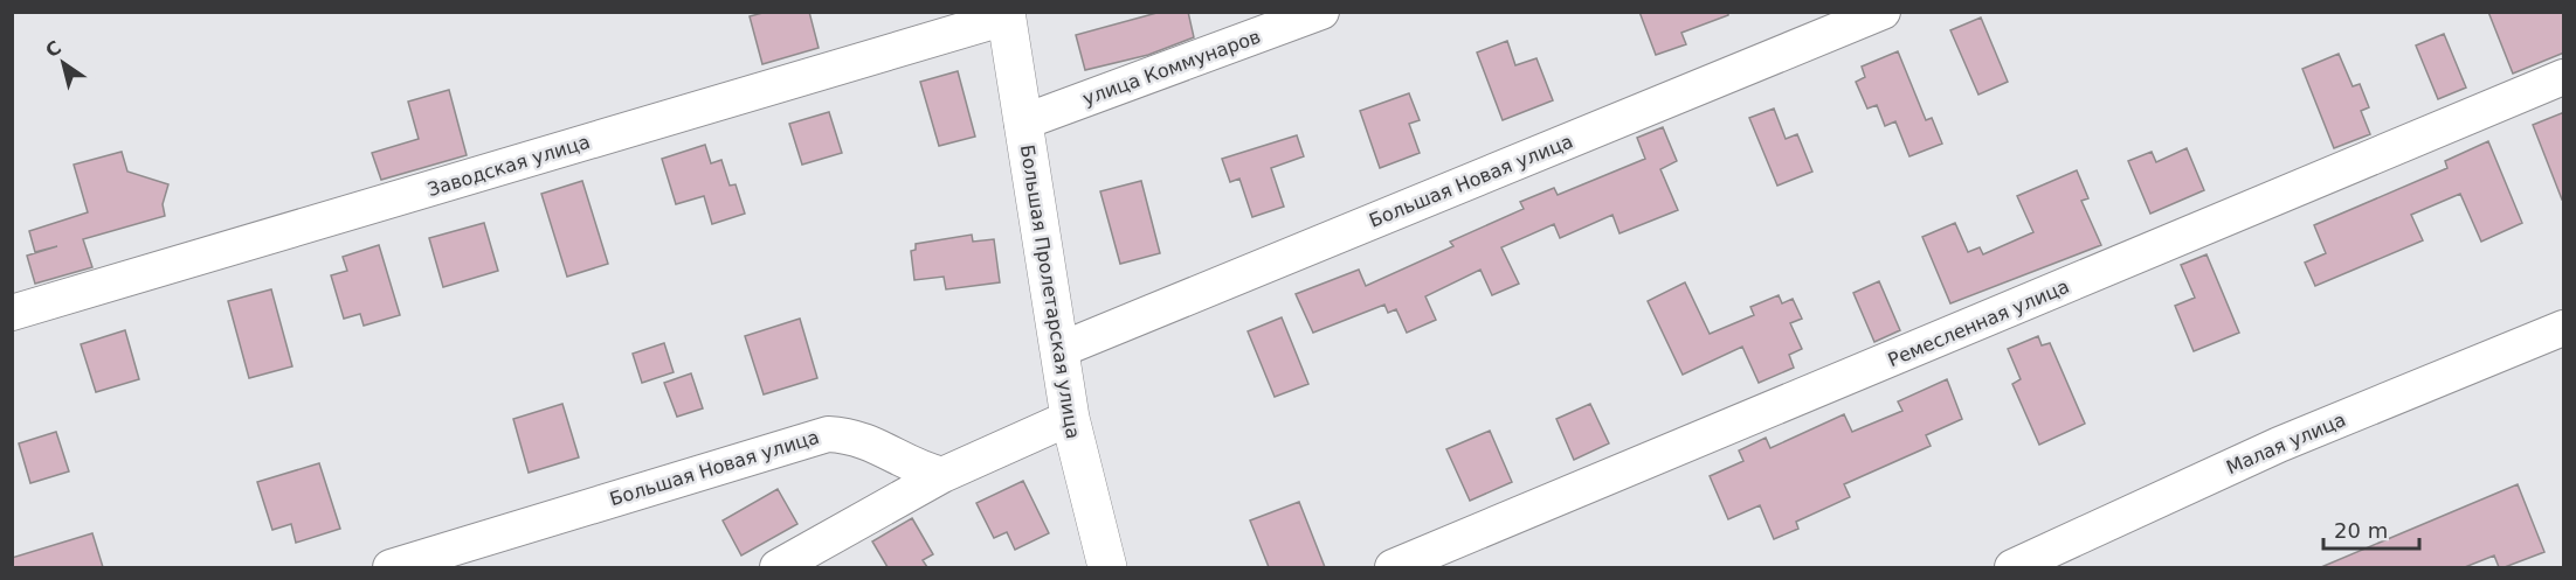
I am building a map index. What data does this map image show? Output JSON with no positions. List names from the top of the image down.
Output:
{
  "streets": {
    "street": [
      "улица Коммунаров",
      "Заводская улица",
      "Большая Новая улица",
      "Большая Пролетарская улица",
      "Ремесленная улица",
      "Малая улица"
    ]
  },
  "crossings": [
    ["улица Коммунаров", "Большая Пролетарская улица"],
    ["Заводская улица", "Большая Пролетарская улица"],
    ["Большая Новая улица", "Большая Пролетарская улица"]
  ],
  "scale_bar": "20 m",
  "north": "top left"
}
